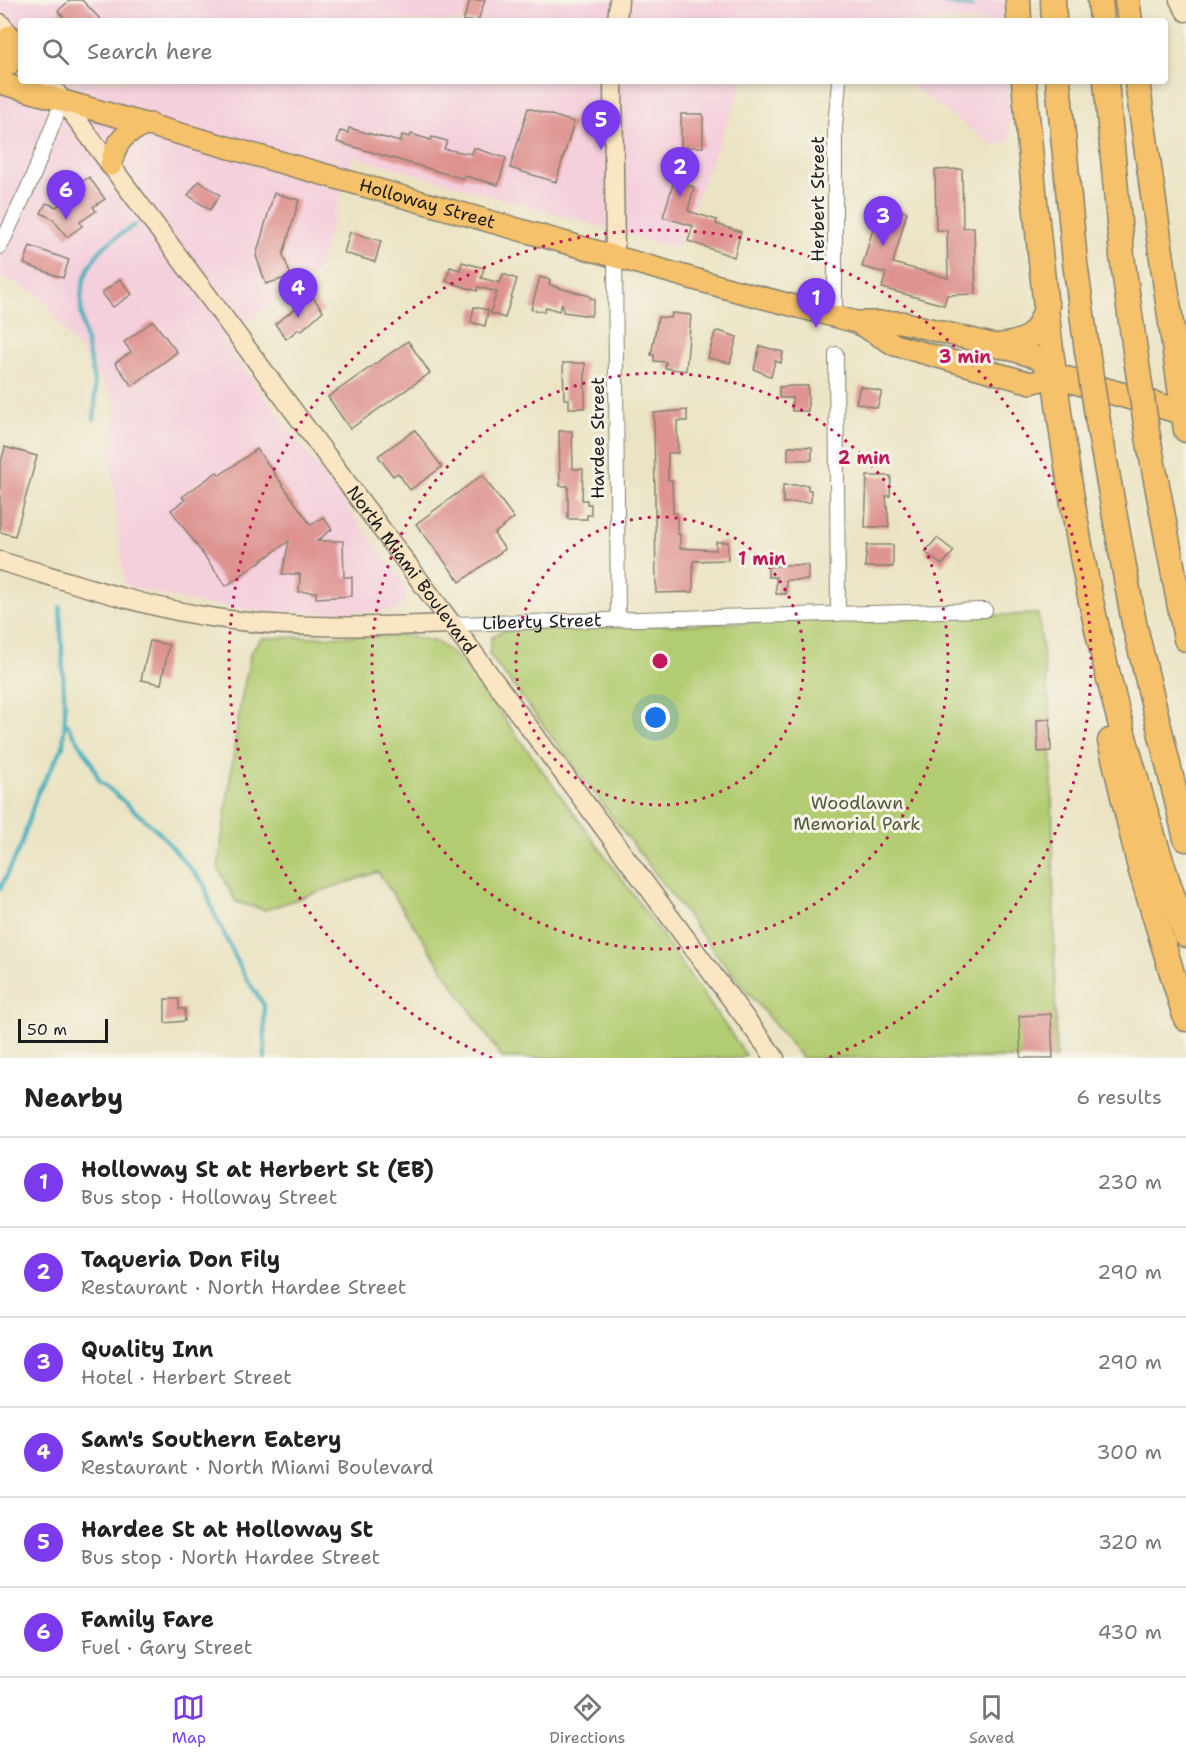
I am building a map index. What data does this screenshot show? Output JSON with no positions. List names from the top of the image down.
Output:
{
  "streets": {
    "highway": ["Holloway Street"],
    "street": [
      "Herbert Street",
      "Hardee Street",
      "North Miami Boulevard",
      "Liberty Street"
    ]
  },
  "crossings": [
    ["Herbert Street", "Holloway Street"],
    ["Holloway Street", "Hardee Street"],
    ["Holloway Street", "North Miami Boulevard"],
    ["Hardee Street", "Liberty Street"],
    ["North Miami Boulevard", "Liberty Street"]
  ],
  "parks": ["Woodlawn Memorial Park"],
  "scale_bar": "50 m",
  "page": {
    "search": "Search here",
    "pins": [
      "5",
      "2",
      "6",
      "3",
      "4",
      "1"
    ],
    "scale": "50 m",
    "heading": ["Nearby", "6 results"],
    "list": [
      {
        "mark": "1",
        "name": "Holloway St at Herbert St (EB)",
        "note": "Bus stop · Holloway Street",
        "value": "230 m"
      },
      {
        "mark": "2",
        "name": "Taqueria Don Fily",
        "note": "Restaurant · North Hardee Street",
        "value": "290 m"
      },
      {
        "mark": "3",
        "name": "Quality Inn",
        "note": "Hotel · Herbert Street",
        "value": "290 m"
      },
      {
        "mark": "4",
        "name": "Sam's Southern Eatery",
        "note": "Restaurant · North Miami Boulevard",
        "value": "300 m"
      },
      {
        "mark": "5",
        "name": "Hardee St at Holloway St",
        "note": "Bus stop · North Hardee Street",
        "value": "320 m"
      },
      {
        "mark": "6",
        "name": "Family Fare",
        "note": "Fuel · Gary Street",
        "value": "430 m"
      }
    ],
    "nav": ["Map", "Directions", "Saved"]
  },
  "rings": ["3 min", "2 min", "1 min"]
}
